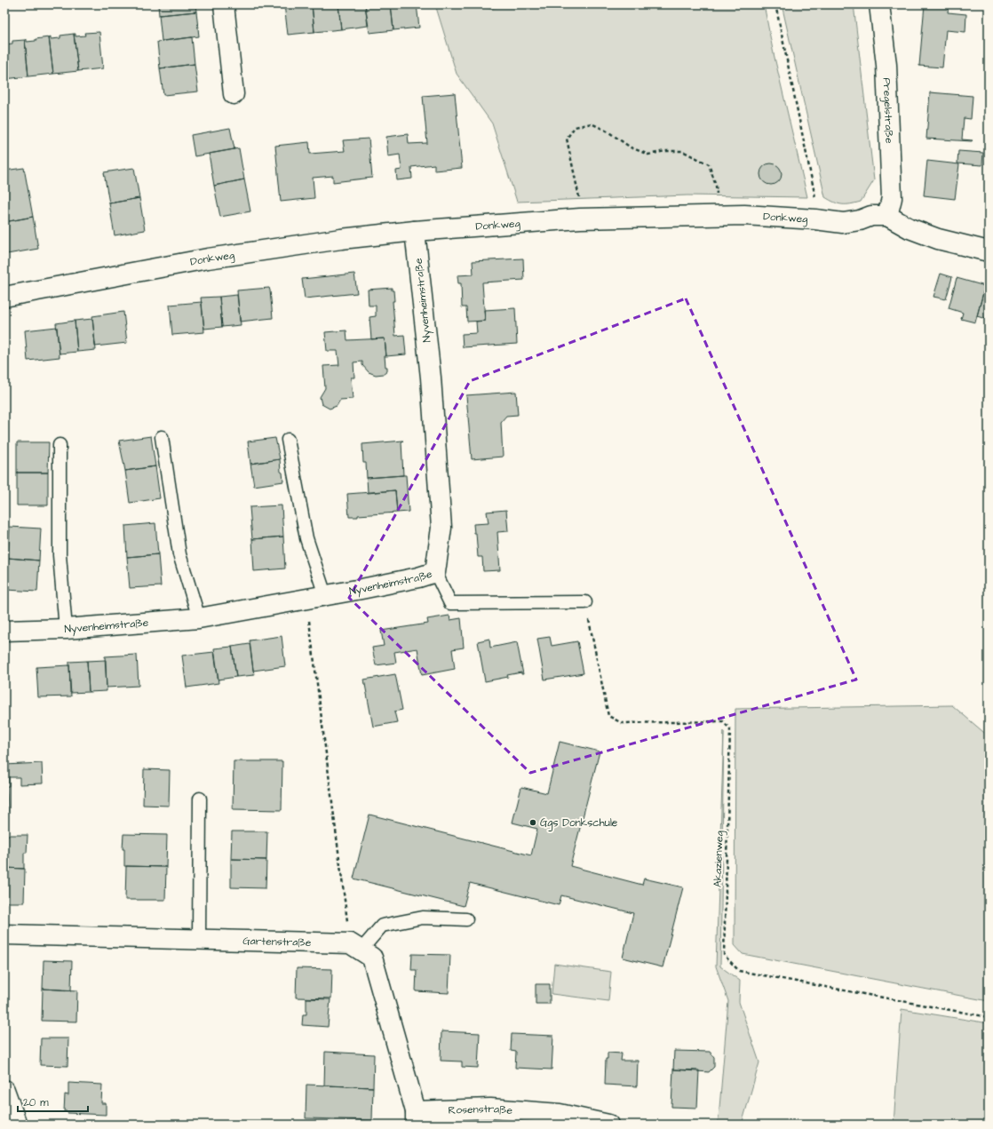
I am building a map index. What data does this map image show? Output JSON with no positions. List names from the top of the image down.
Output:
{
  "streets": {
    "street": [
      "Pregelstraße",
      "Donkweg",
      "Nyvenheimstraße",
      "Gartenstraße",
      "Rosenstraße"
    ],
    "path": ["Akazienweg"]
  },
  "crossings": [
    ["Pregelstraße", "Donkweg"],
    ["Donkweg", "Nyvenheimstraße"]
  ],
  "places": ["Ggs Donkschule"],
  "scale_bar": "20 m"
}
